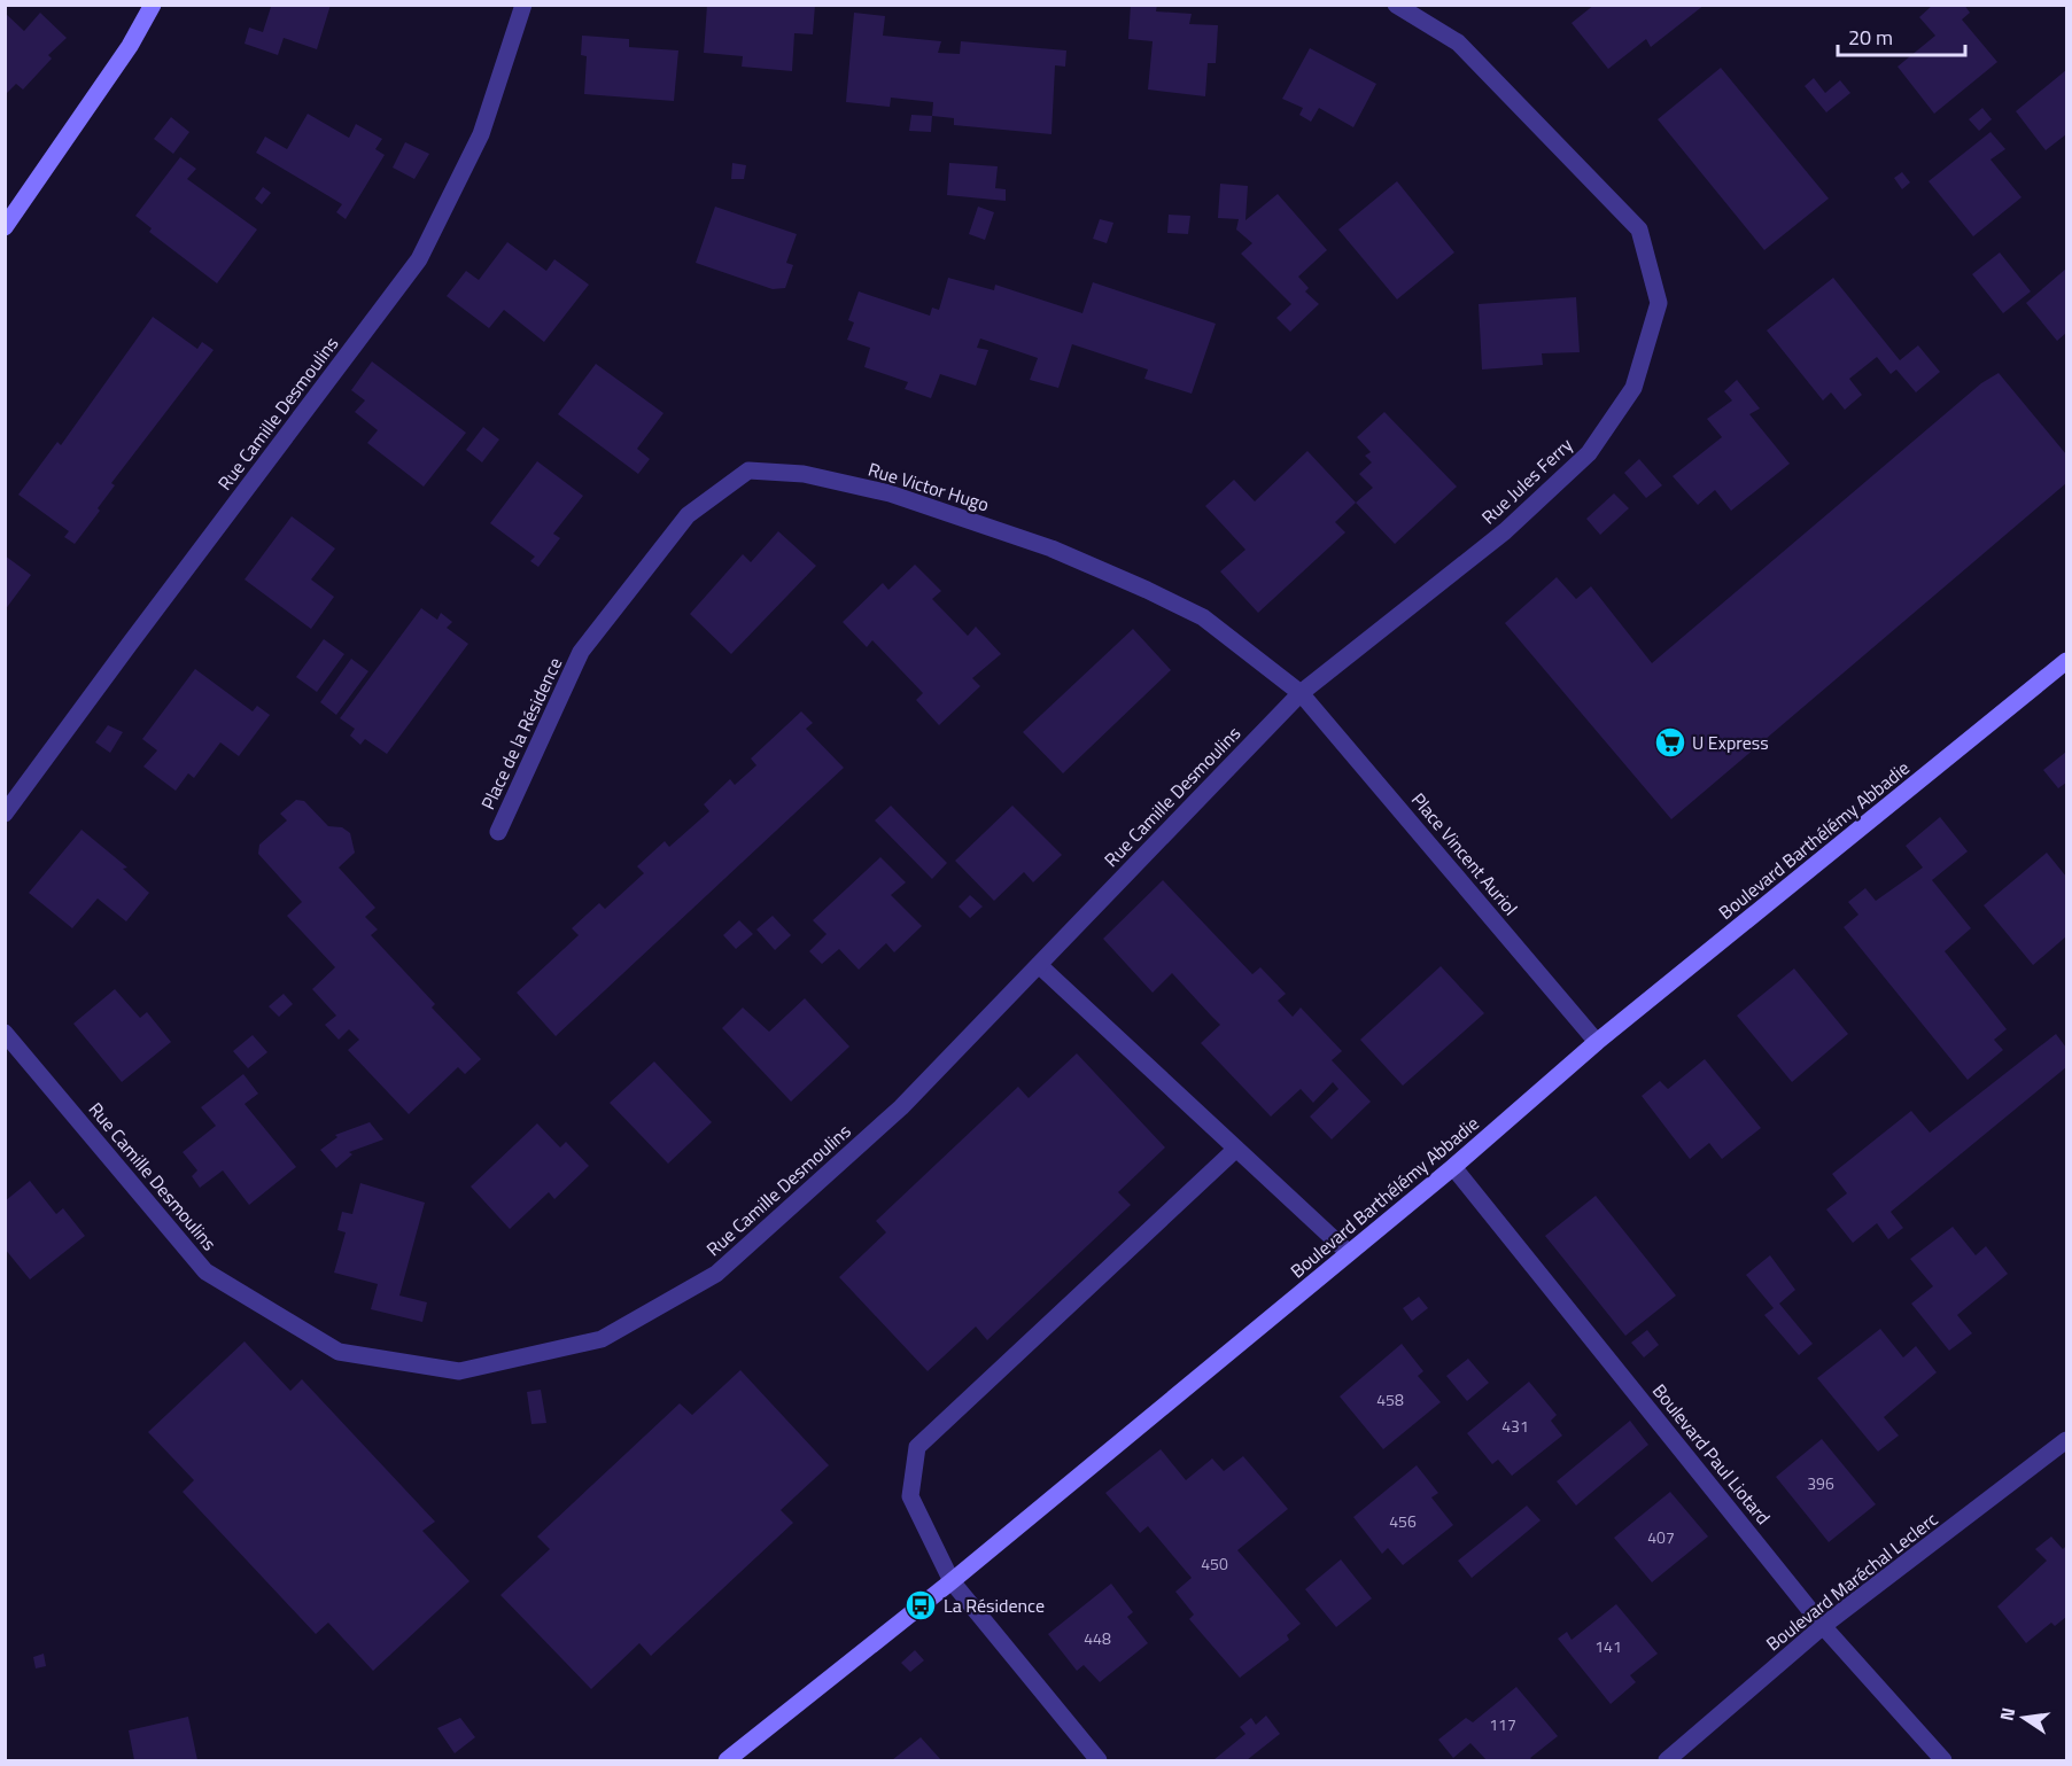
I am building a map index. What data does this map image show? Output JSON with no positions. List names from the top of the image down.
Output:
{
  "streets": {
    "street": [
      "Rue Camille Desmoulins",
      "Rue Jules Ferry",
      "Rue Victor Hugo",
      "Place de la Résidence",
      "Boulevard Barthélémy Abbadie",
      "Place Vincent Auriol",
      "Boulevard Paul Liotard",
      "Boulevard Maréchal Leclerc"
    ]
  },
  "crossings": [
    ["Rue Camille Desmoulins", "Rue Jules Ferry"],
    ["Rue Camille Desmoulins", "Rue Victor Hugo"],
    ["Rue Camille Desmoulins", "Place Vincent Auriol"],
    ["Rue Jules Ferry", "Rue Victor Hugo"],
    ["Rue Jules Ferry", "Place Vincent Auriol"],
    ["Rue Victor Hugo", "Place de la Résidence"],
    ["Rue Victor Hugo", "Place Vincent Auriol"],
    ["Boulevard Barthélémy Abbadie", "Place Vincent Auriol"],
    ["Boulevard Barthélémy Abbadie", "Boulevard Paul Liotard"],
    ["Boulevard Paul Liotard", "Boulevard Maréchal Leclerc"]
  ],
  "places": {
    "supermarket": ["U Express"],
    "bus stop": ["La Résidence"]
  },
  "house_numbers": [
    "458",
    "431",
    "396",
    "456",
    "407",
    "450",
    "448",
    "141",
    "117"
  ],
  "scale_bar": "20 m",
  "north": "left"
}
